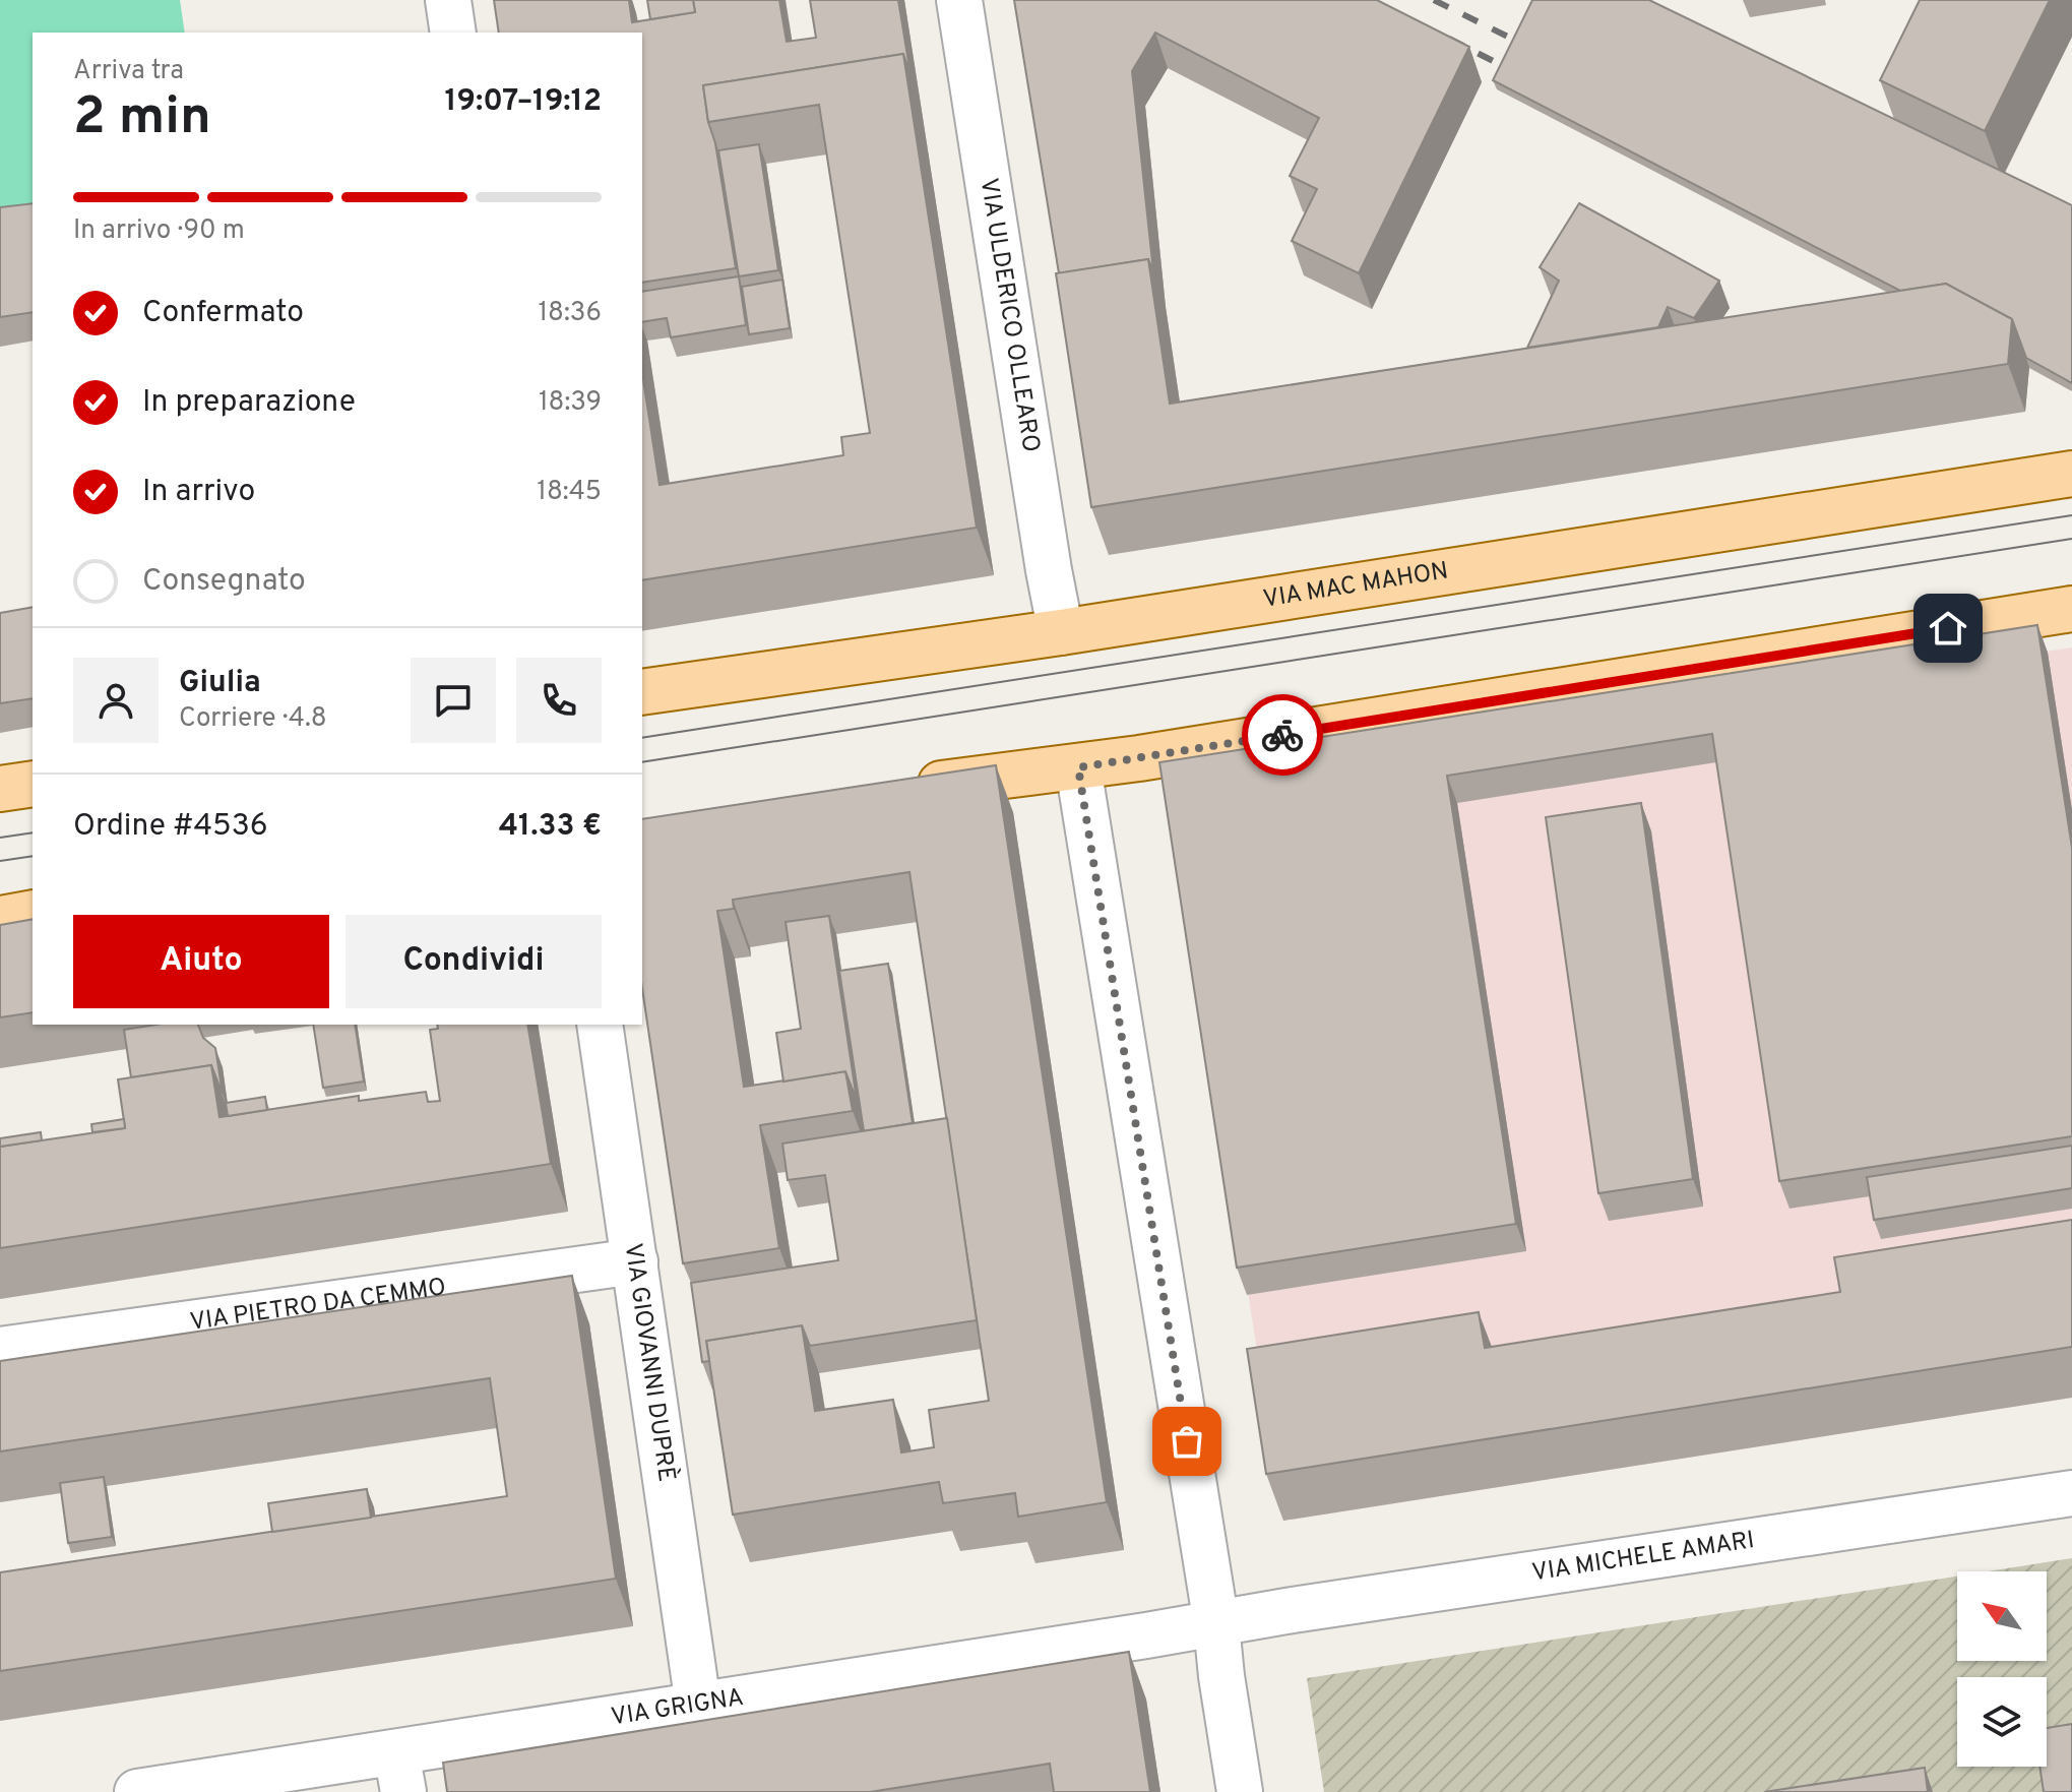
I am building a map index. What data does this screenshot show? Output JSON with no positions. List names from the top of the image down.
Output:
{
  "streets": {
    "main road": ["VIA MAC MAHON"],
    "street": [
      "VIA ULDERICO OLLEARO",
      "VIA PIETRO DA CEMMO",
      "VIA GIOVANNI DUPRÈ",
      "VIA MICHELE AMARI",
      "VIA GRIGNA"
    ]
  },
  "crossings": [
    ["VIA ULDERICO OLLEARO", "VIA MAC MAHON"],
    ["VIA PIETRO DA CEMMO", "VIA GIOVANNI DUPRÈ"],
    ["VIA GIOVANNI DUPRÈ", "VIA GRIGNA"],
    ["VIA MICHELE AMARI", "VIA GRIGNA"]
  ],
  "north": "top left",
  "page": {
    "heading": ["2 min", "Arriva tra", "19:07–19:12"],
    "panel": [
      "Giulia",
      "Corriere · 4.8",
      "Ordine #4536",
      "41.33 €"
    ],
    "bar": "In arrivo · 90 m",
    "list": [
      ["Confermato", "18:36"],
      ["In preparazione", "18:39"],
      ["In arrivo", "18:45"],
      "Consegnato"
    ],
    "buttons": ["Aiuto", "Condividi"]
  }
}
